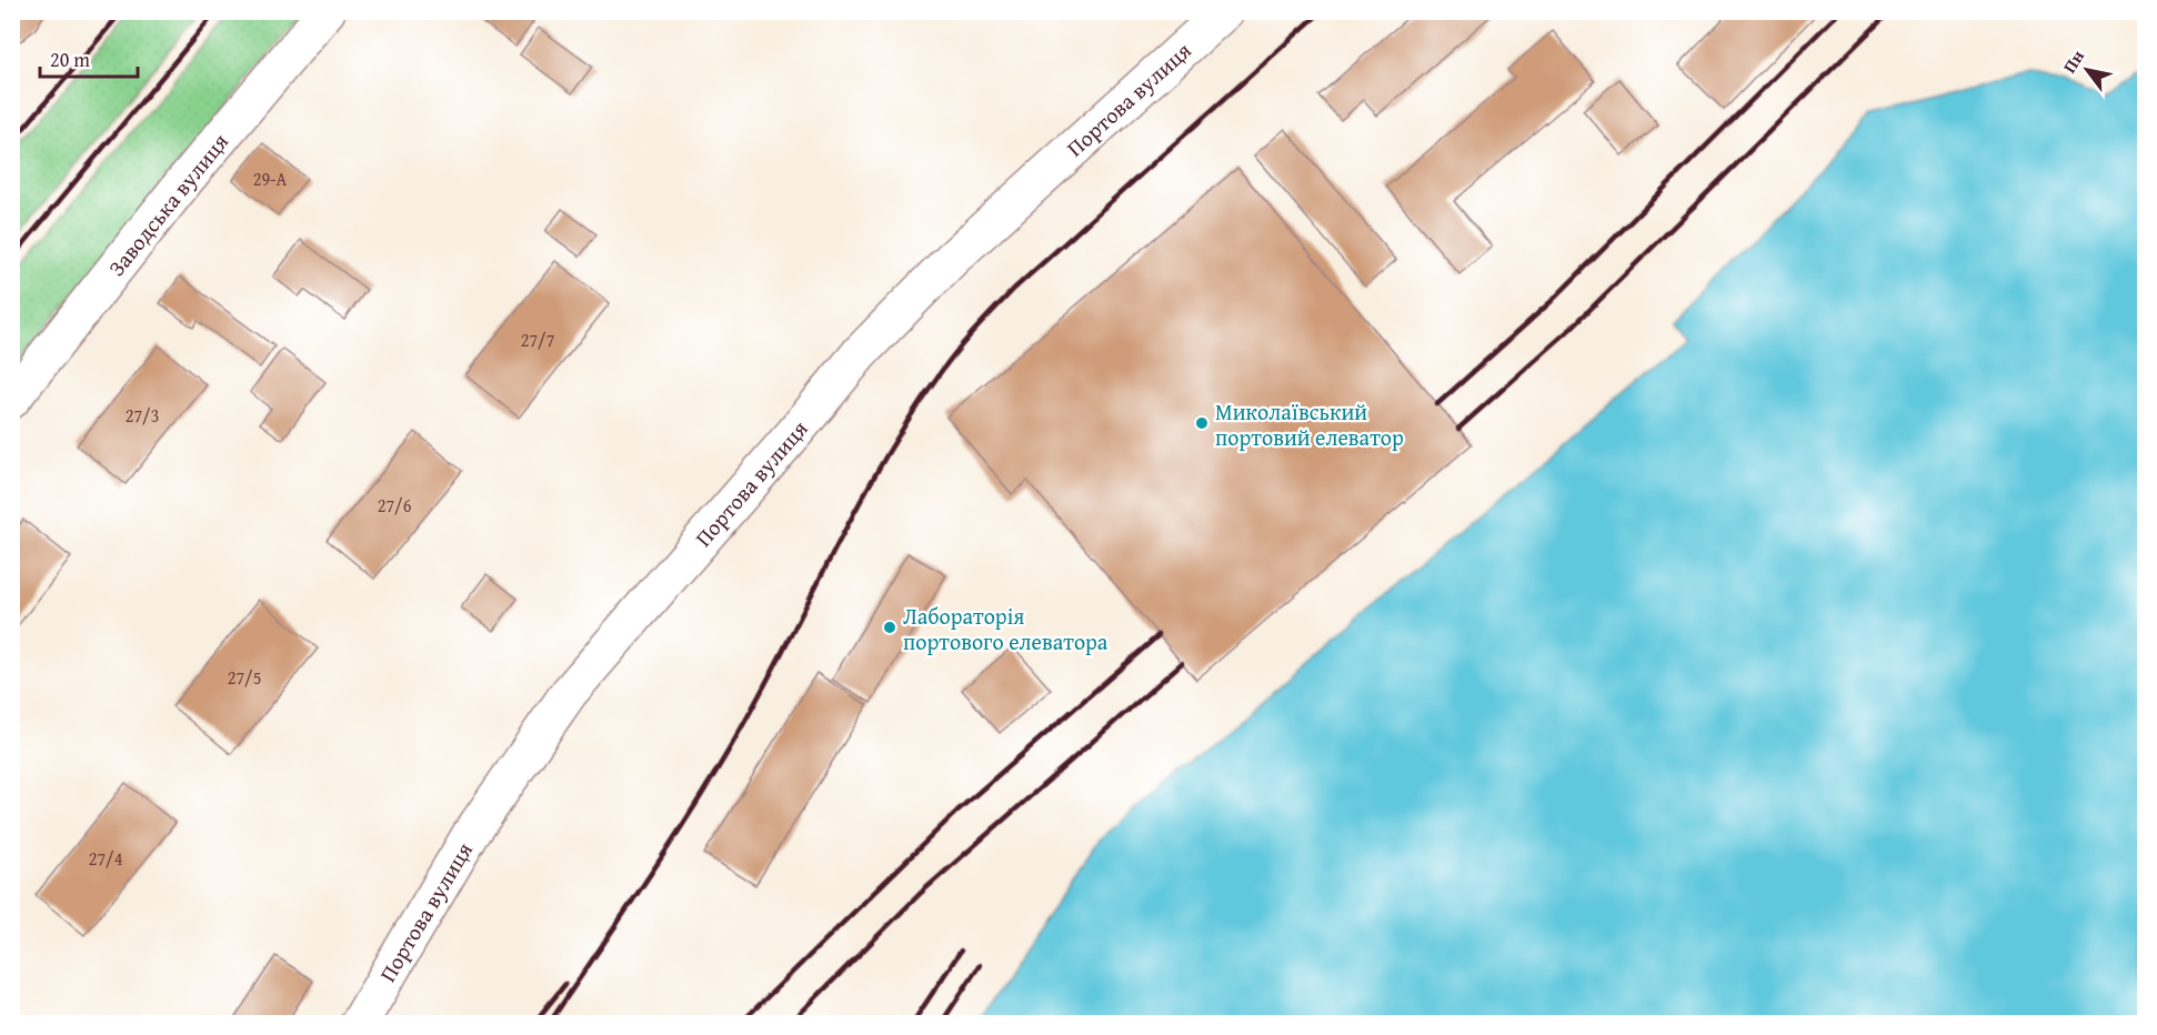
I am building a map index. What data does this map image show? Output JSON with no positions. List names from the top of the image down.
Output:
{
  "streets": {
    "street": ["Портова вулиця", "Заводська вулиця"]
  },
  "places": ["Миколаївський портовий елеватор", "Лабораторія портового елеватора"],
  "house_numbers": [
    "29-А",
    "27/7",
    "27/3",
    "27/6",
    "27/5",
    "27/4"
  ],
  "scale_bar": "20 m",
  "north": "top left"
}
